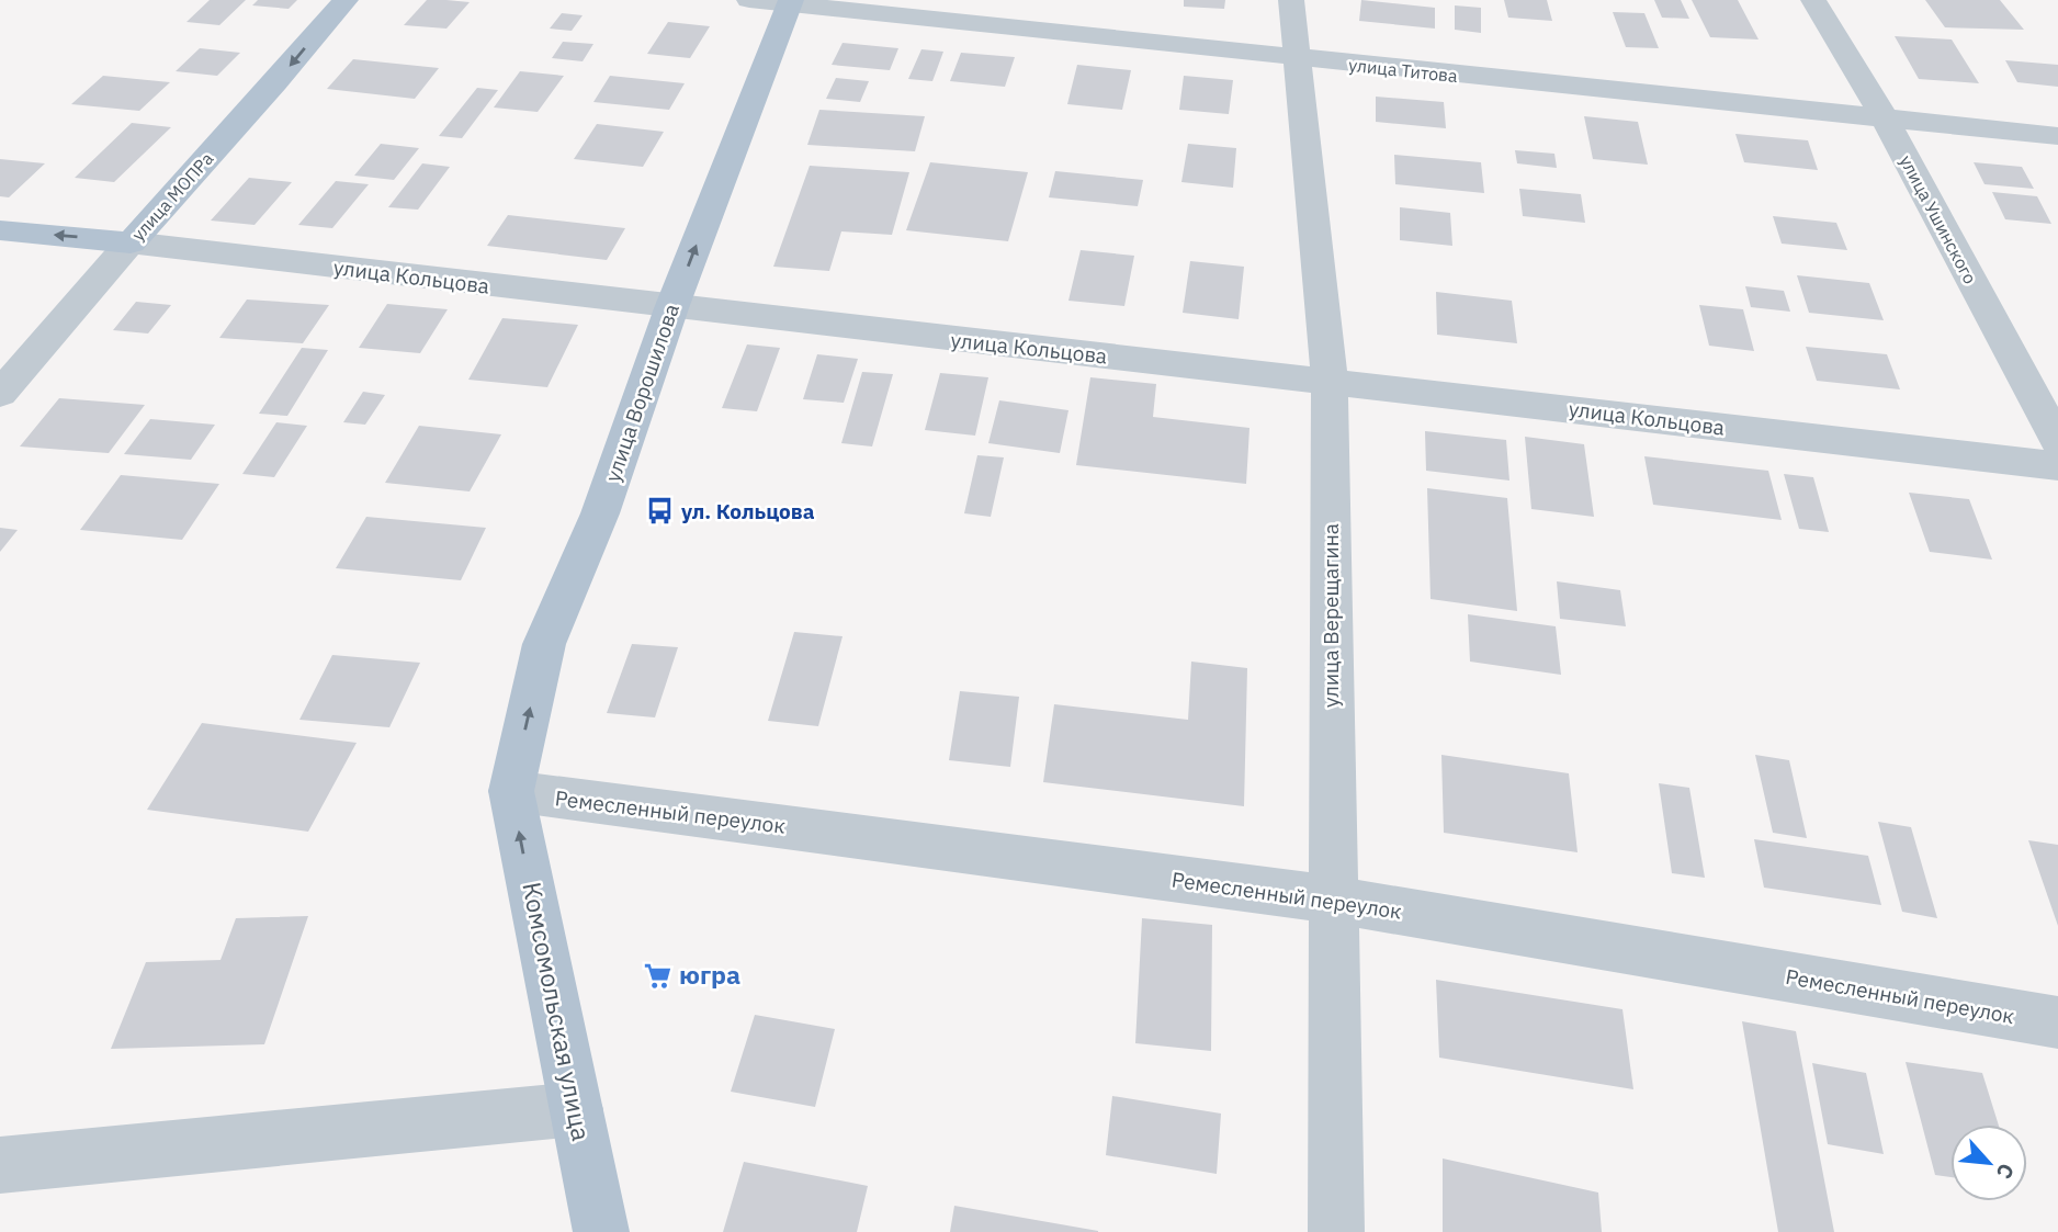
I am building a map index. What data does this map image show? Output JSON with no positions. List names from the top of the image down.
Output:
{
  "streets": {
    "main road": [
      "улица МОПРа",
      "улица Кольцова",
      "улица Ворошилова",
      "Комсомольская улица"
    ],
    "street": [
      "улица Титова",
      "улица Ушинского",
      "улица Верещагина",
      "Ремесленный переулок"
    ]
  },
  "crossings": [
    ["улица Титова", "улица Ушинского"],
    ["улица Титова", "улица Ворошилова"],
    ["улица Титова", "улица Верещагина"],
    ["улица МОПРа", "улица Кольцова"],
    ["улица Кольцова", "улица Ворошилова"],
    ["улица Кольцова", "улица Верещагина"],
    ["улица Ворошилова", "Ремесленный переулок"],
    ["улица Ворошилова", "Комсомольская улица"],
    ["улица Верещагина", "Ремесленный переулок"],
    ["Ремесленный переулок", "Комсомольская улица"]
  ],
  "one_way": ["улица МОПРа", "улица Ворошилова", "Комсомольская улица"],
  "places": {
    "bus stop": ["ул. Кольцова"],
    "supermarket": ["югра"]
  },
  "north": "bottom right"
}
